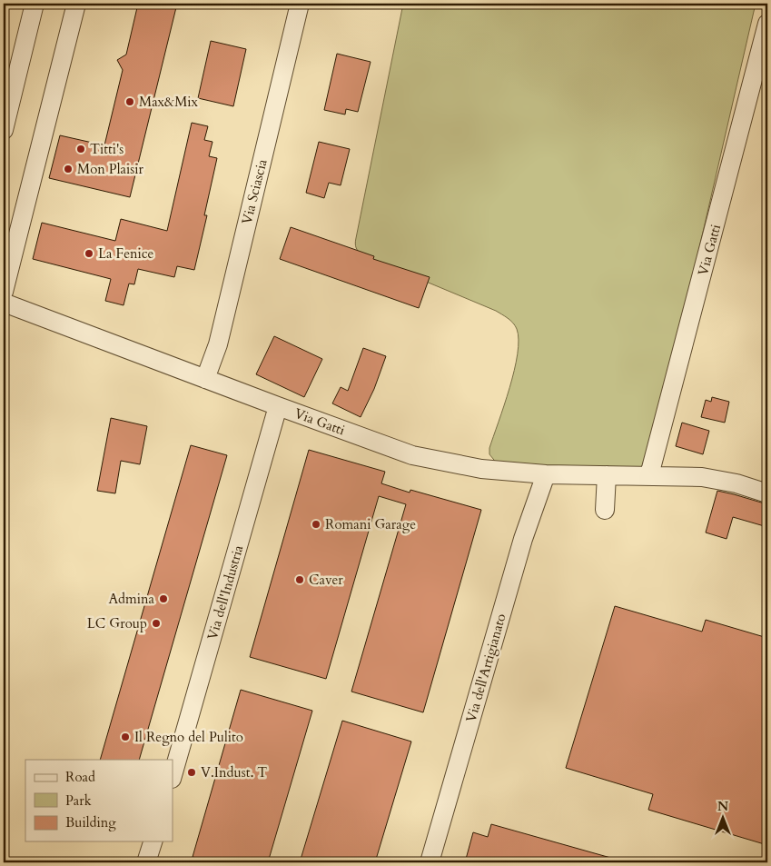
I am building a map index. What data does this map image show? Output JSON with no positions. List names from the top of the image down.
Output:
{
  "streets": {
    "street": [
      "Via Sciascia",
      "Via Gatti",
      "Via dell'Industria",
      "Via dell'Artigianato"
    ]
  },
  "crossings": [
    ["Via Sciascia", "Via Gatti"],
    ["Via Gatti", "Via dell'Industria"],
    ["Via Gatti", "Via dell'Artigianato"]
  ],
  "places": [
    "Max&Mix",
    "Titti's",
    "Mon Plaisir",
    "La Fenice",
    "Romani Garage",
    "Caver",
    "Admina",
    "LC Group",
    "Il Regno del Pulito",
    "V.Indust. T"
  ],
  "legend": ["Road", "Park", "Building"],
  "north": "top"
}
